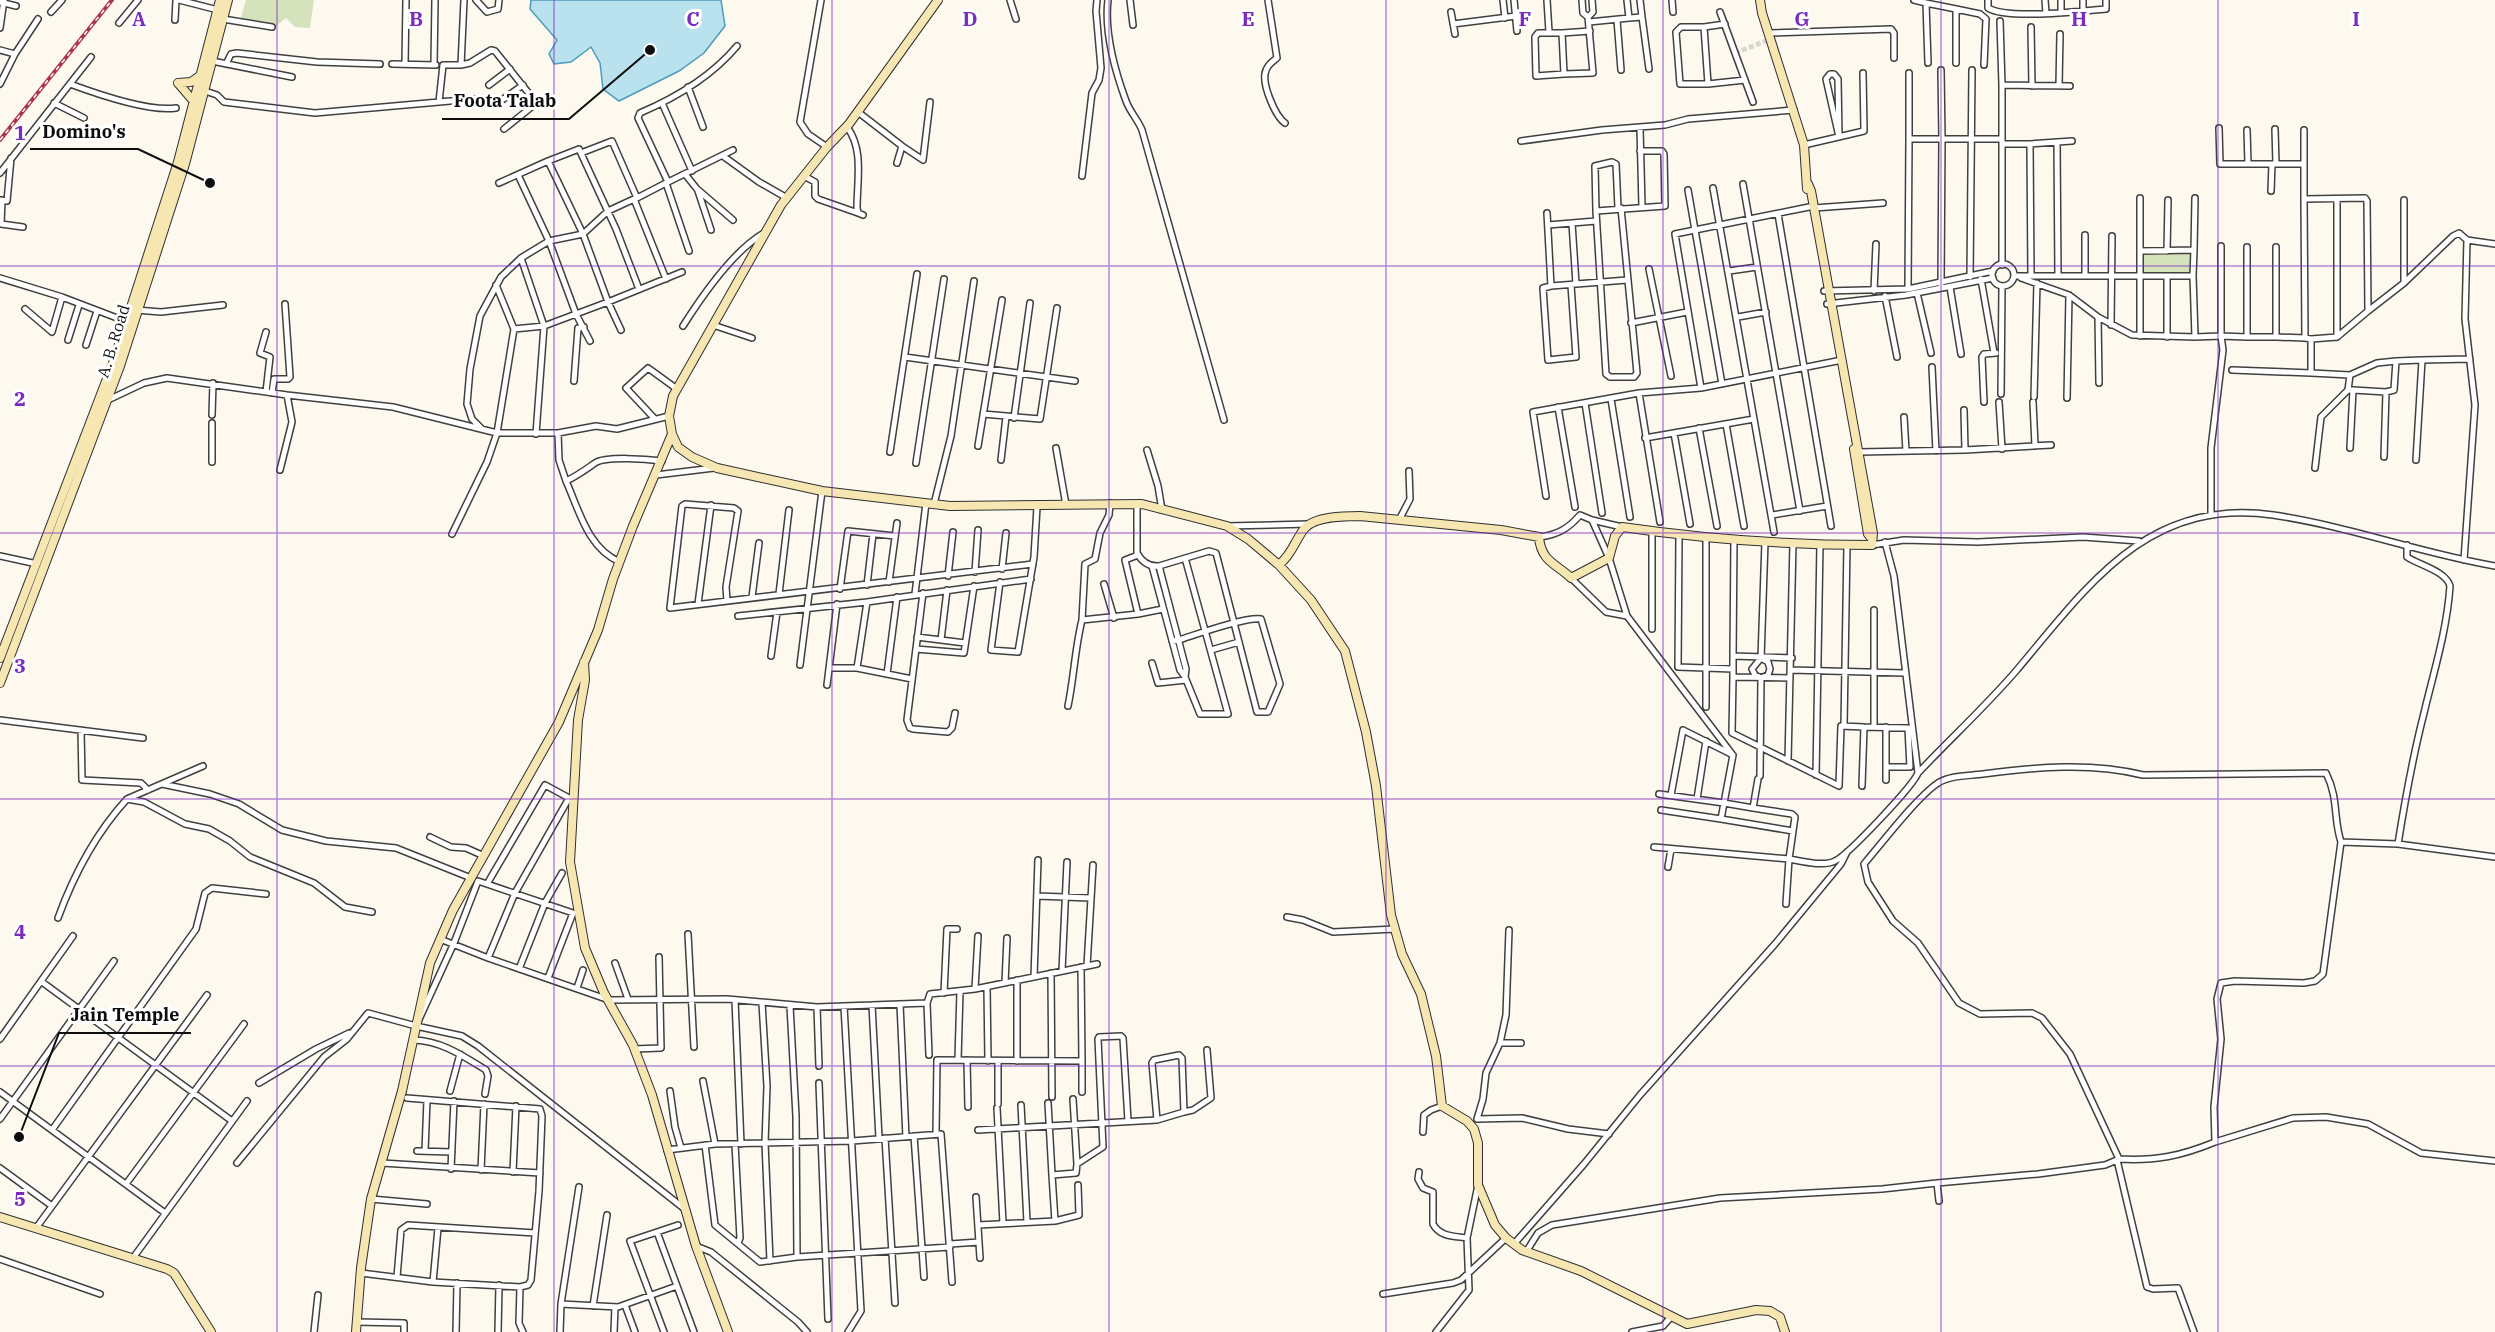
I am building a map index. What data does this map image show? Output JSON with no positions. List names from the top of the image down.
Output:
{
  "streets": {
    "main road": ["A. B. Road"]
  },
  "places": ["Foota Talab", "Domino's", "Jain Temple"],
  "grid": {
    "columns": [
      "A",
      "B",
      "C",
      "D",
      "E",
      "F",
      "G",
      "H",
      "I"
    ],
    "rows": [
      "1",
      "2",
      "3",
      "4",
      "5"
    ]
  }
}
